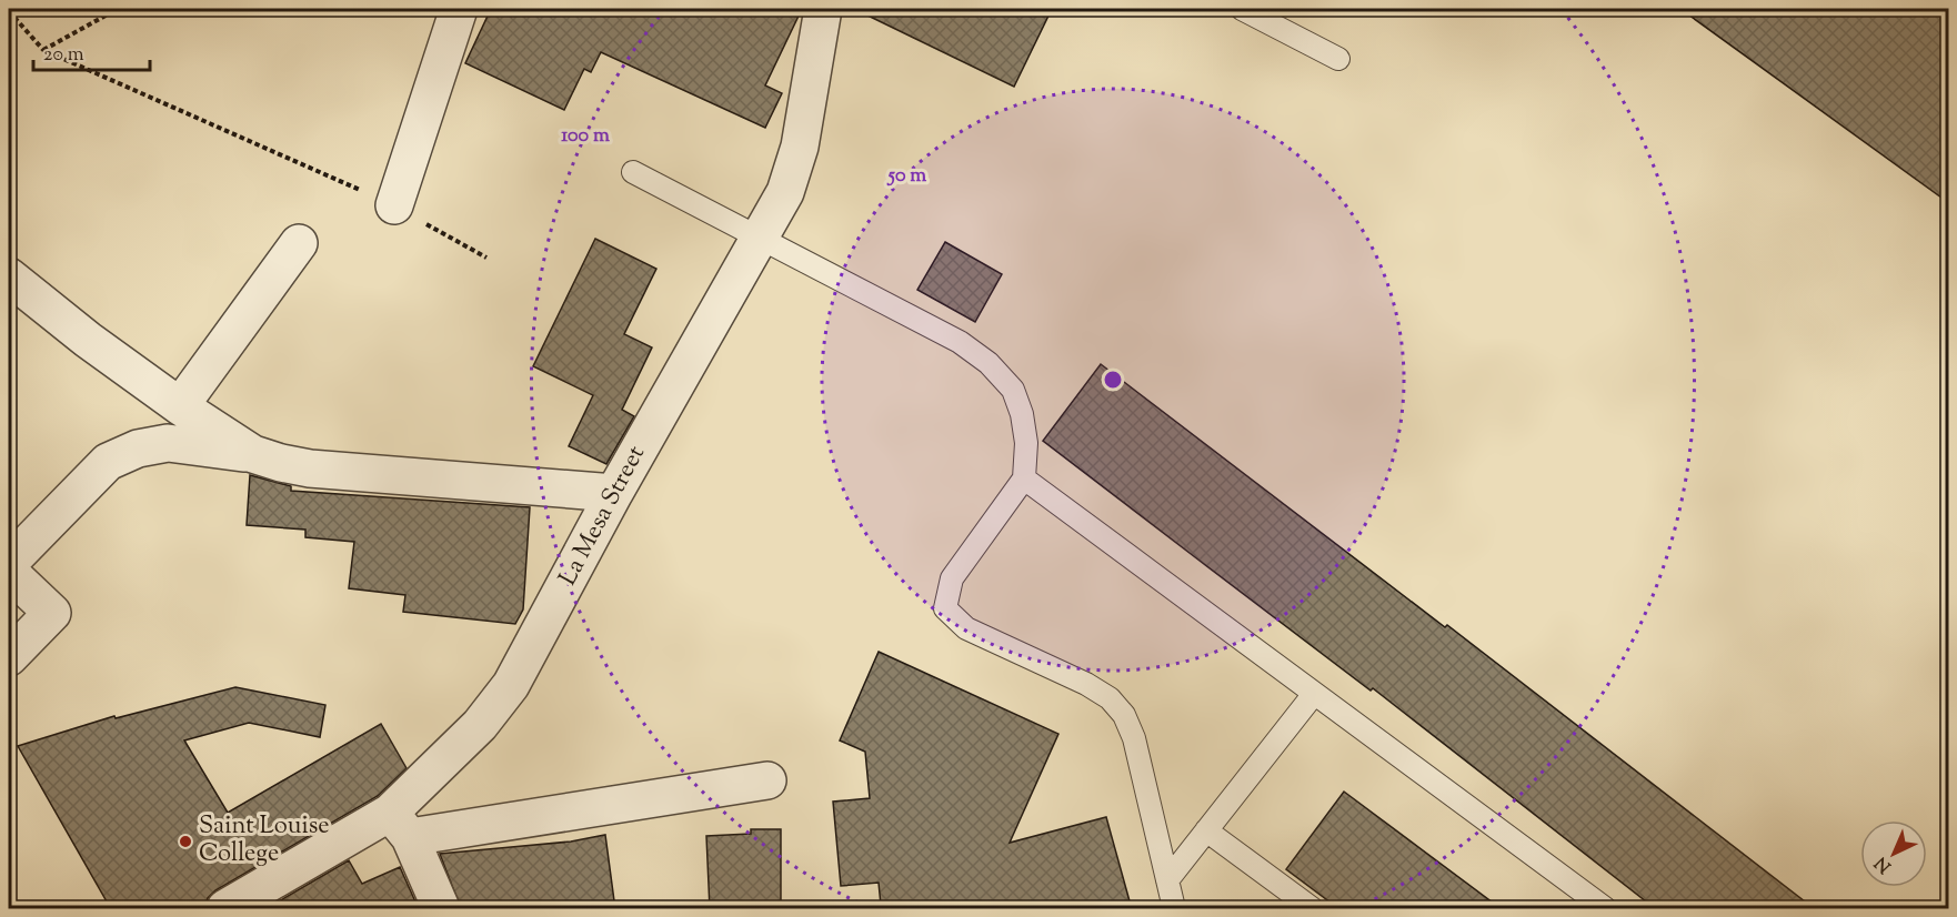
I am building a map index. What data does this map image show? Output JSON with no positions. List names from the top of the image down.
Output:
{
  "streets": {
    "street": ["La Mesa Street"]
  },
  "places": ["Saint Louise College"],
  "scale_bar": "20 m",
  "north": "bottom left",
  "rings": ["100 m", "50 m"]
}
